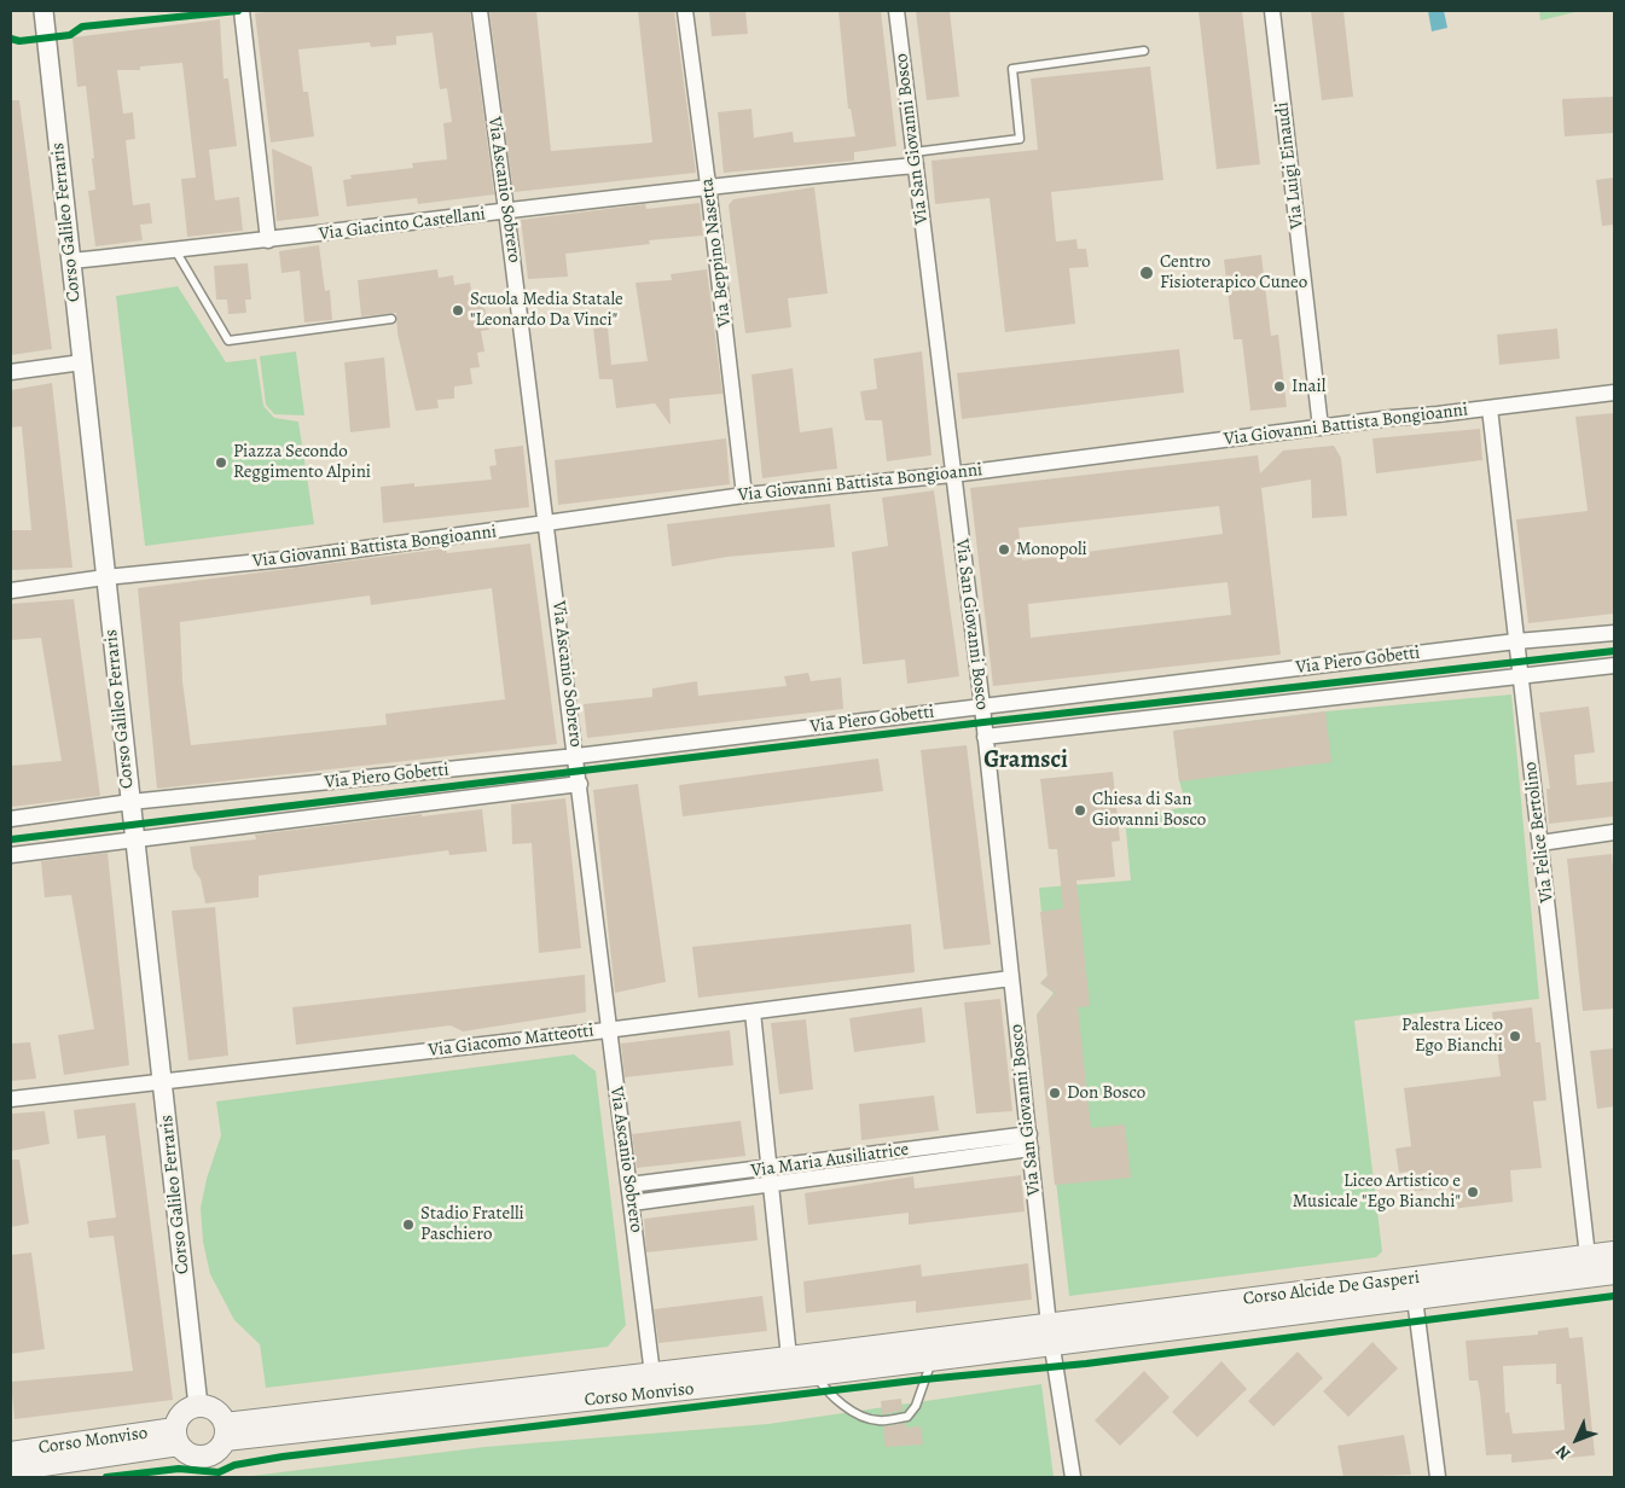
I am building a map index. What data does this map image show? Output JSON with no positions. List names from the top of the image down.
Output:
{
  "streets": {
    "main road": ["Corso Alcide De Gasperi", "Corso Monviso"],
    "street": [
      "Via San Giovanni Bosco",
      "Via Luigi Einaudi",
      "Via Ascanio Sobrero",
      "Corso Galileo Ferraris",
      "Via Giacinto Castellani",
      "Via Beppino Nasetta",
      "Via Giovanni Battista Bongioanni",
      "Via Piero Gobetti",
      "Via Felice Bertolino",
      "Via Giacomo Matteotti",
      "Via Maria Ausiliatrice"
    ]
  },
  "crossings": [
    ["Via San Giovanni Bosco", "Via Giacinto Castellani"],
    ["Via San Giovanni Bosco", "Via Giovanni Battista Bongioanni"],
    ["Via San Giovanni Bosco", "Via Piero Gobetti"],
    ["Via San Giovanni Bosco", "Via Giacomo Matteotti"],
    ["Via San Giovanni Bosco", "Via Maria Ausiliatrice"],
    ["Via San Giovanni Bosco", "Corso Alcide De Gasperi"],
    ["Via San Giovanni Bosco", "Corso Monviso"],
    ["Via Luigi Einaudi", "Via Giovanni Battista Bongioanni"],
    ["Via Ascanio Sobrero", "Via Giacinto Castellani"],
    ["Via Ascanio Sobrero", "Via Giovanni Battista Bongioanni"],
    ["Via Ascanio Sobrero", "Via Piero Gobetti"],
    ["Via Ascanio Sobrero", "Via Giacomo Matteotti"],
    ["Via Ascanio Sobrero", "Via Maria Ausiliatrice"],
    ["Via Ascanio Sobrero", "Corso Monviso"],
    ["Corso Galileo Ferraris", "Via Giacinto Castellani"],
    ["Corso Galileo Ferraris", "Via Giovanni Battista Bongioanni"],
    ["Corso Galileo Ferraris", "Via Piero Gobetti"],
    ["Corso Galileo Ferraris", "Via Giacomo Matteotti"],
    ["Corso Galileo Ferraris", "Corso Monviso"],
    ["Via Giacinto Castellani", "Via Beppino Nasetta"],
    ["Via Beppino Nasetta", "Via Giovanni Battista Bongioanni"],
    ["Via Giovanni Battista Bongioanni", "Via Felice Bertolino"],
    ["Via Piero Gobetti", "Via Felice Bertolino"],
    ["Via Felice Bertolino", "Corso Alcide De Gasperi"],
    ["Corso Alcide De Gasperi", "Corso Monviso"]
  ],
  "districts": ["Gramsci"],
  "places": [
    "Centro Fisioterapico Cuneo",
    "Scuola Media Statale \"Leonardo Da Vinci\"",
    "Inail",
    "Piazza Secondo Reggimento Alpini",
    "Monopoli",
    "Chiesa di San Giovanni Bosco",
    "Palestra Liceo Ego Bianchi",
    "Don Bosco",
    "Liceo Artistico e Musicale \"Ego Bianchi\"",
    "Stadio Fratelli Paschiero"
  ],
  "north": "bottom left"
}
